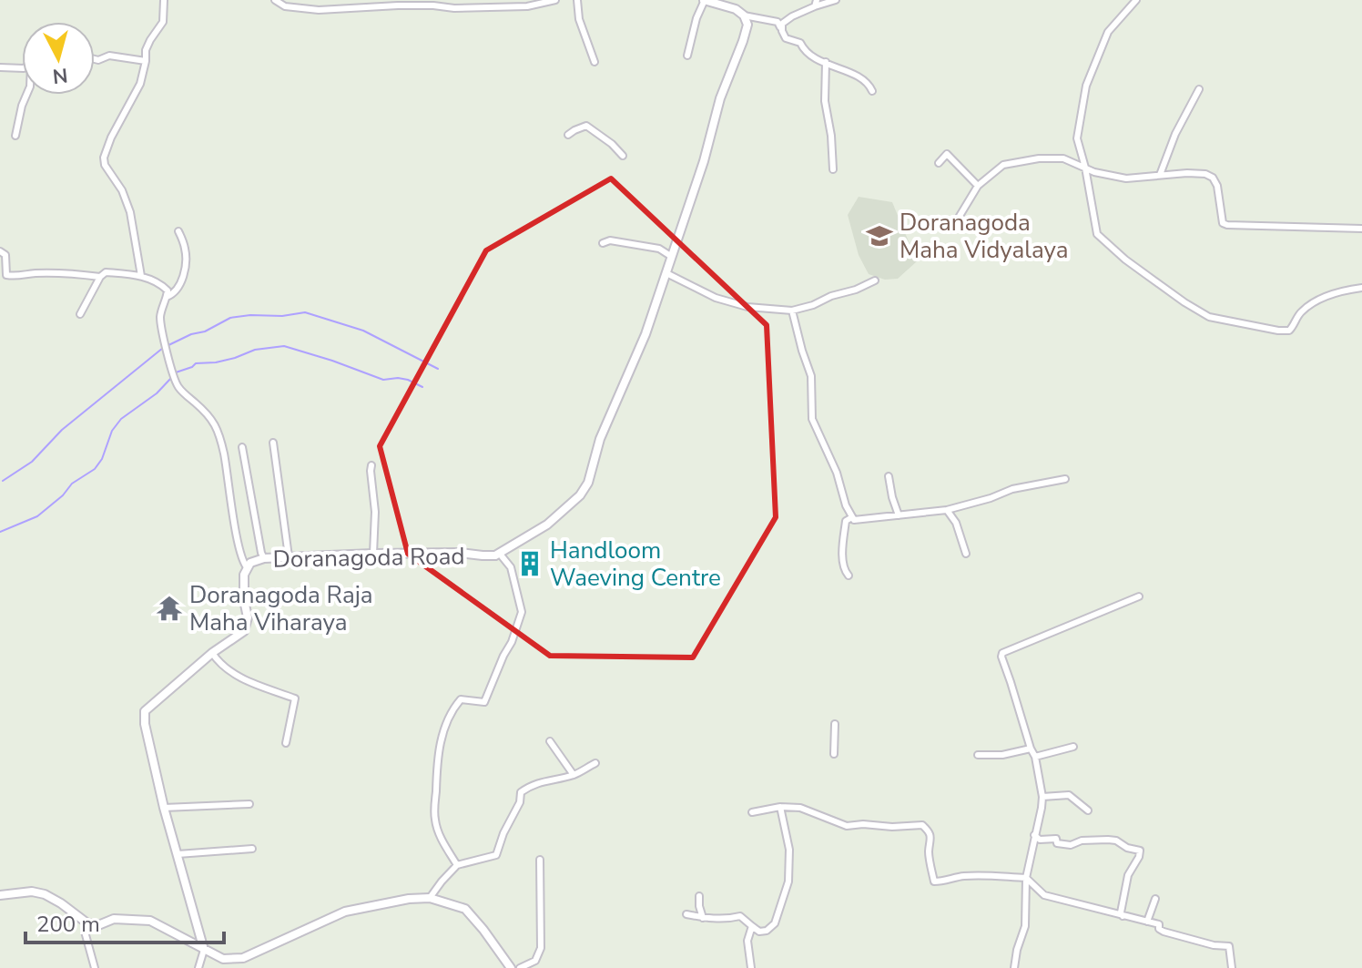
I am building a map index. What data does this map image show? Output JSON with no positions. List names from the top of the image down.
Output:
{
  "streets": {
    "street": ["Doranagoda Road"]
  },
  "places": {
    "school or university": ["Doranagoda Maha Vidyalaya"],
    "building": ["Handloom Waeving Centre"],
    "temple": ["Doranagoda Raja Maha Viharaya"]
  },
  "scale_bar": "200 m",
  "north": "bottom"
}
